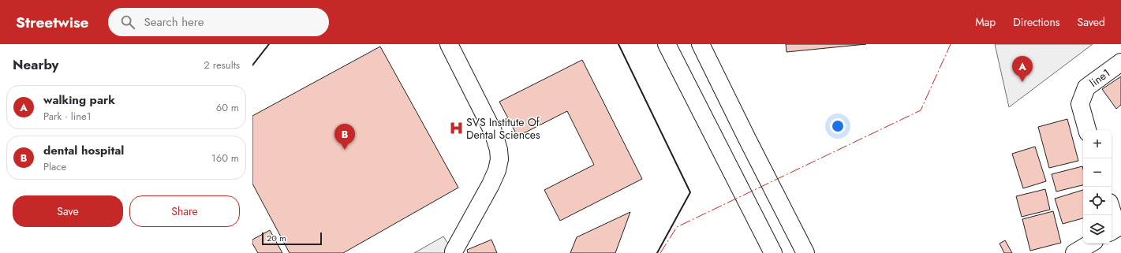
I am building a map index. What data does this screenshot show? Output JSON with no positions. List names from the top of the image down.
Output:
{
  "streets": {
    "main road": ["line1"]
  },
  "places": {
    "hospital": ["SVS Institute Of Dental Sciences"]
  },
  "scale_bar": "20 m",
  "page": {
    "header": "Streetwise",
    "search": "Search here",
    "nav": ["Map", "Directions", "Saved"],
    "heading": ["Nearby", "2 results"],
    "pins": ["A", "B"],
    "list": [
      {
        "mark": "A",
        "name": "walking park",
        "note": "Park · line1",
        "value": "60 m"
      },
      {
        "mark": "B",
        "name": "dental hospital",
        "note": "Place",
        "value": "160 m"
      }
    ],
    "map_buttons": ["+", "−"],
    "buttons": ["Save", "Share"],
    "scale": "20 m"
  }
}
